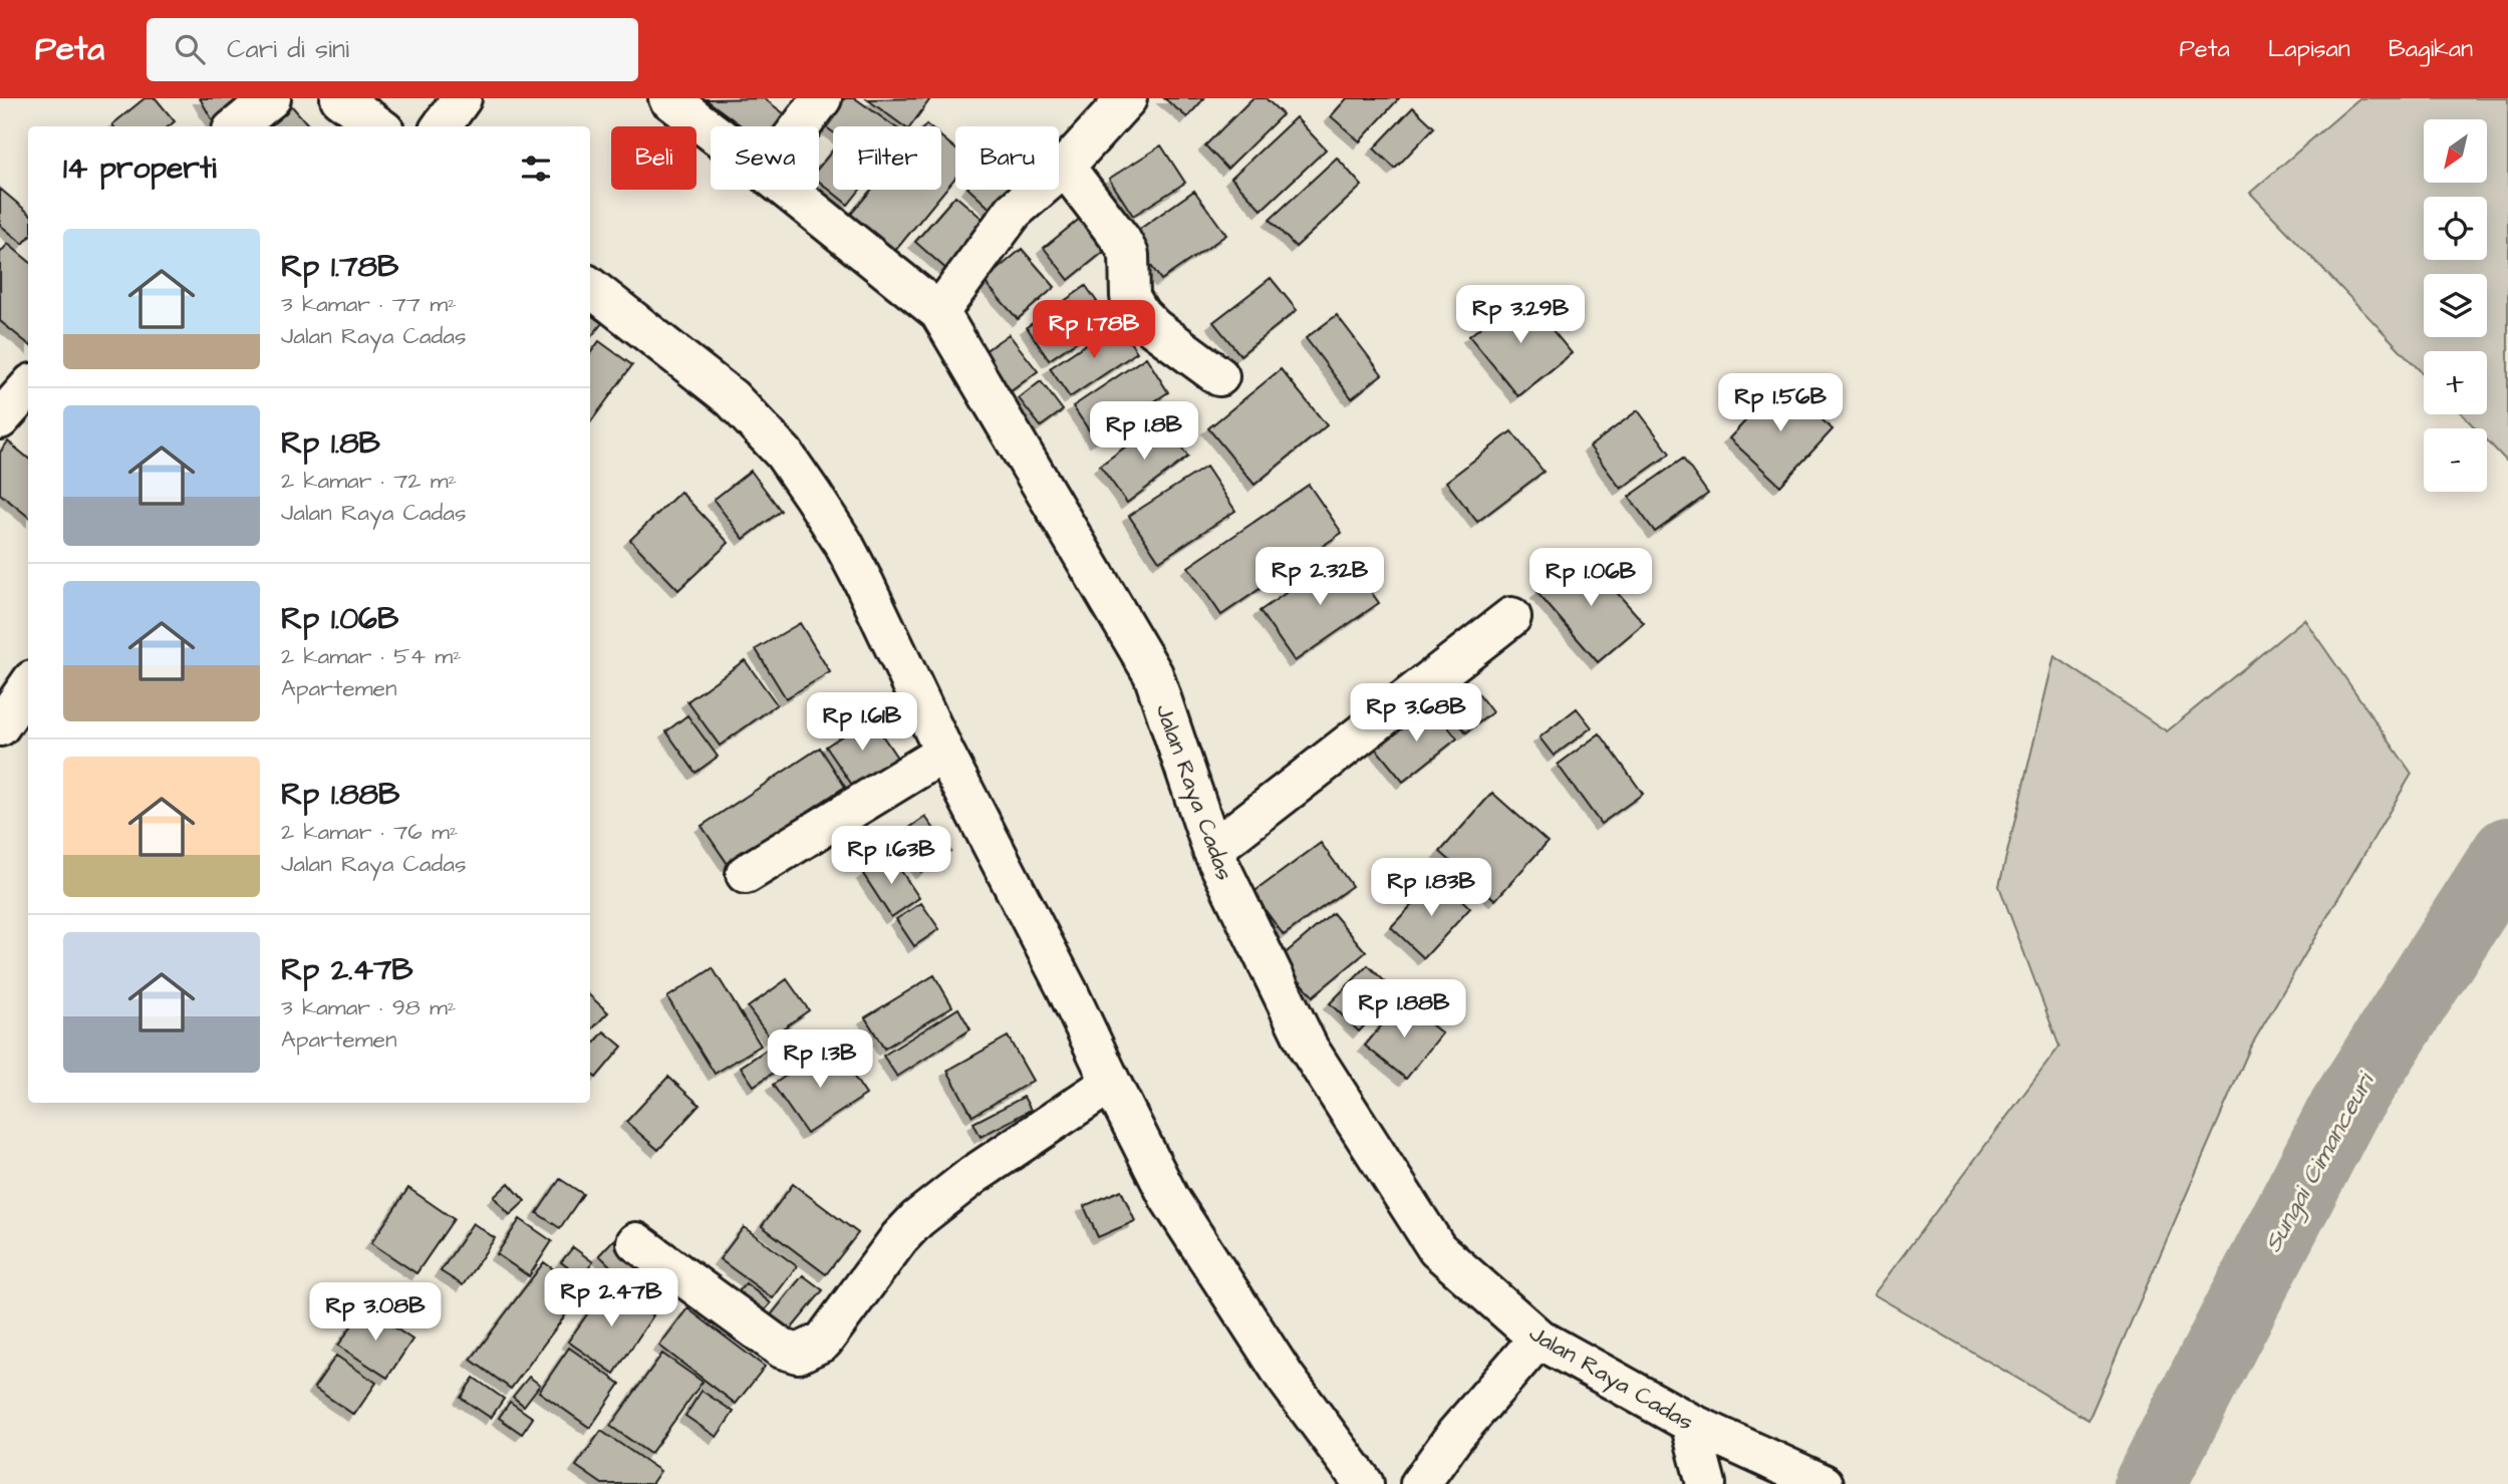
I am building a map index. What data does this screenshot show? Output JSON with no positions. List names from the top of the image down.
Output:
{
  "streets": {
    "street": ["Jalan Raya Cadas"]
  },
  "water": ["Sungai Cimanceuri"],
  "north": "bottom left",
  "page": {
    "header": "Peta",
    "search": "Cari di sini",
    "nav": ["Peta", "Lapisan", "Bagikan"],
    "map_buttons": ["+", "−"],
    "chip": [
      "Beli",
      "Sewa",
      "Filter",
      "Baru"
    ],
    "heading": "14 properti",
    "list": [
      {
        "name": "Rp 1.78B",
        "note": "3 kamar · 77 m² · Jalan Raya Cadas"
      },
      {
        "name": "Rp 1.8B",
        "note": "2 kamar · 72 m² · Jalan Raya Cadas"
      },
      {
        "name": "Rp 1.06B",
        "note": "2 kamar · 54 m² · Apartemen"
      },
      {
        "name": "Rp 1.88B",
        "note": "2 kamar · 76 m² · Jalan Raya Cadas"
      },
      {
        "name": "Rp 2.47B",
        "note": "3 kamar · 98 m² · Apartemen"
      }
    ],
    "price": [
      "Rp 3.29B",
      "Rp 1.78B",
      "Rp 1.56B",
      "Rp 1.8B",
      "Rp 2.32B",
      "Rp 1.06B",
      "Rp 3.68B",
      "Rp 1.61B",
      "Rp 1.63B",
      "Rp 1.83B",
      "Rp 1.88B",
      "Rp 1.3B",
      "Rp 2.47B",
      "Rp 3.08B"
    ]
  }
}
